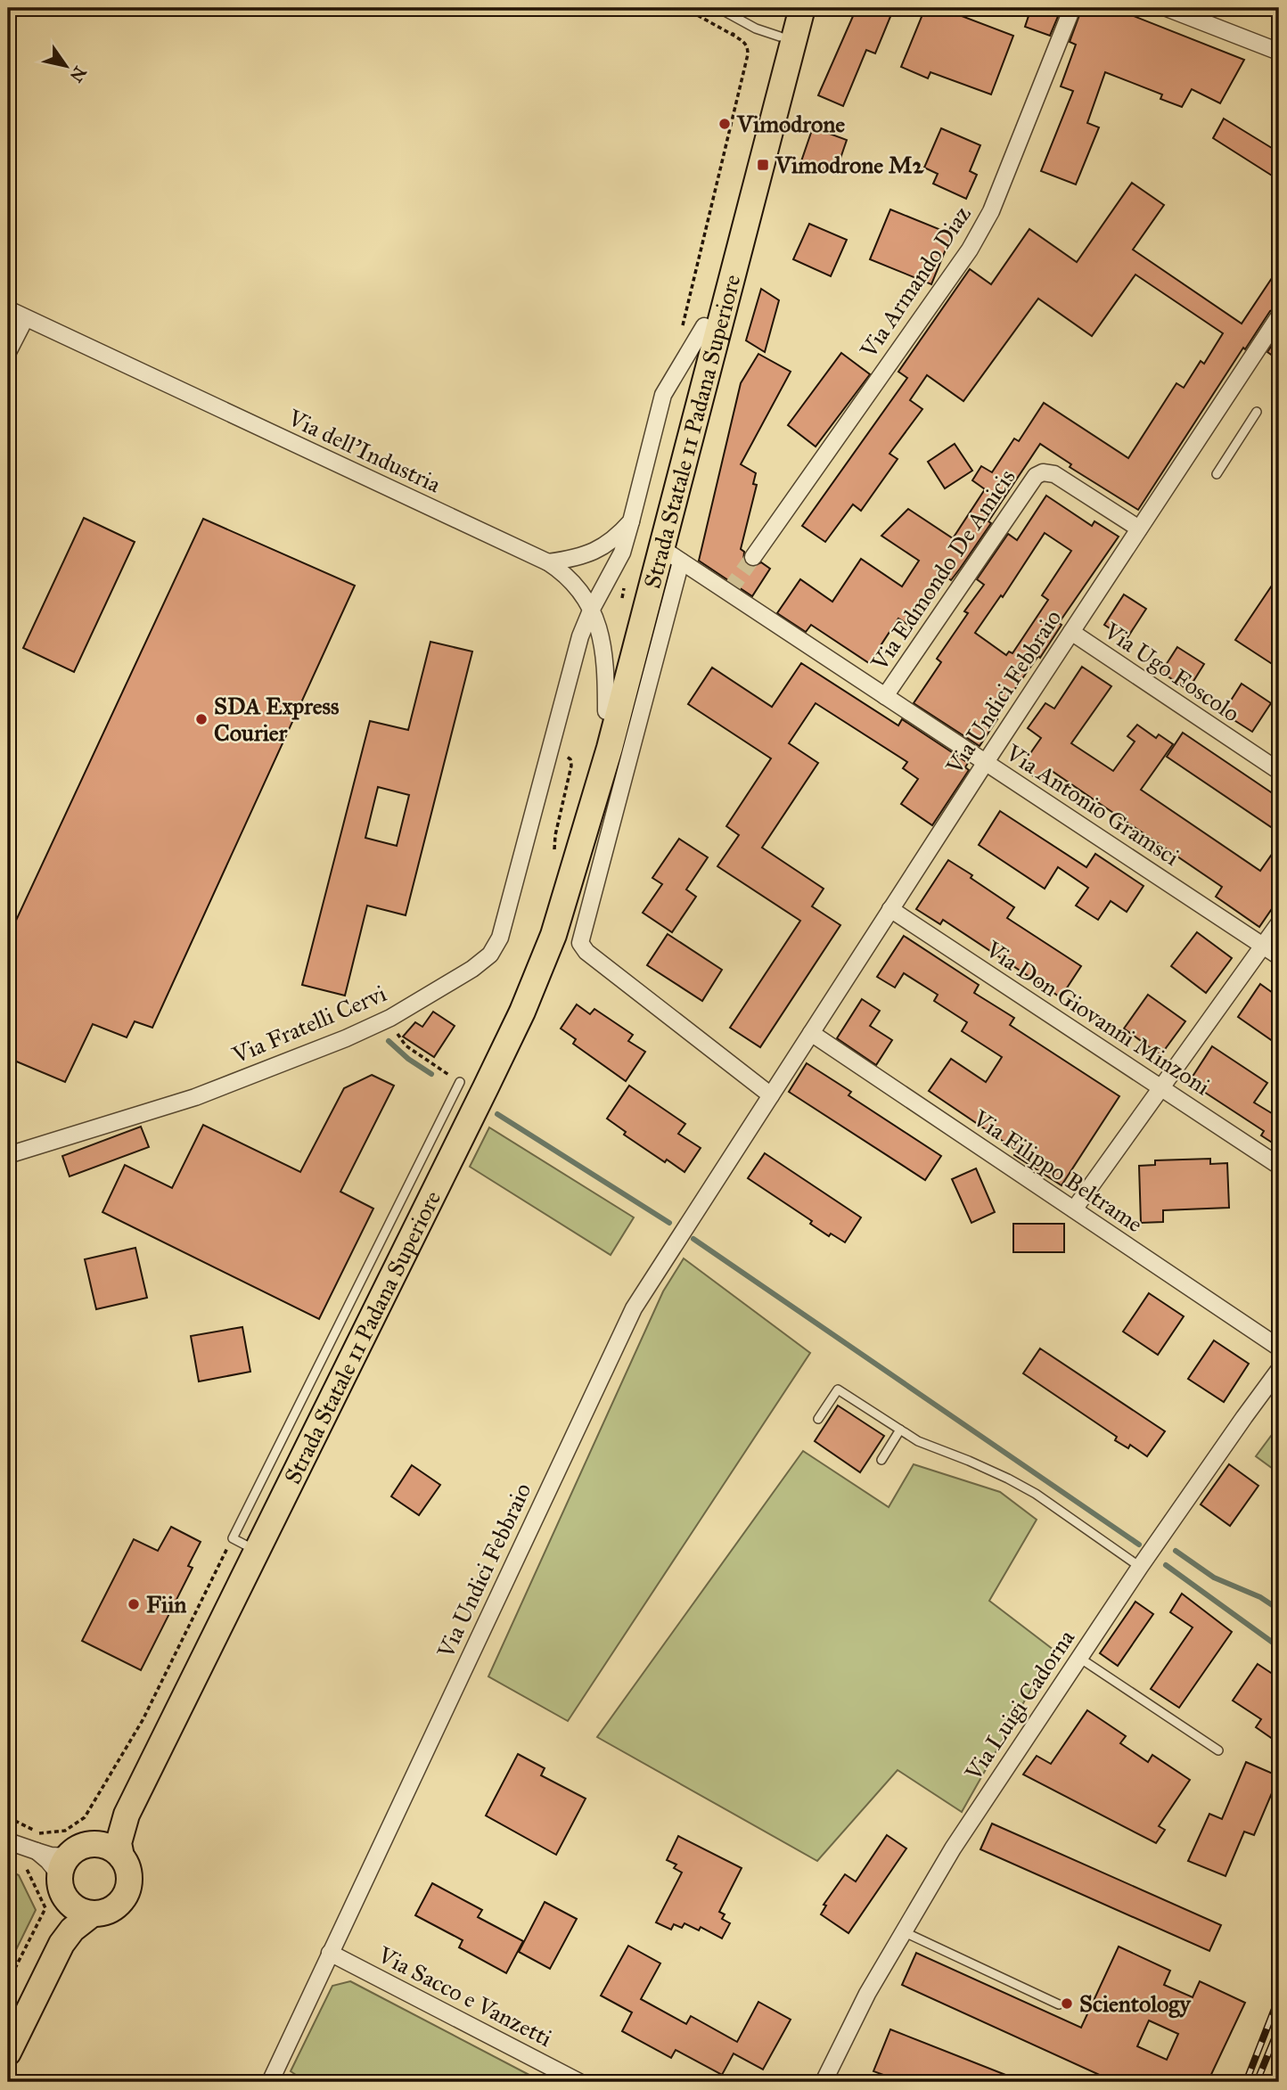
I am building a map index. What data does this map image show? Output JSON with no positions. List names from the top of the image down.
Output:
{
  "streets": {
    "main road": ["Strada Statale 11 Padana Superiore"],
    "street": [
      "Via Armando Diaz",
      "Via dell'Industria",
      "Via Edmondo De Amicis",
      "Via Ugo Foscolo",
      "Via Undici Febbraio",
      "Via Antonio Gramsci",
      "Via Don Giovanni Minzoni",
      "Via Fratelli Cervi",
      "Via Filippo Beltrame",
      "Via Luigi Cadorna",
      "Via Sacco e Vanzetti"
    ]
  },
  "crossings": [
    ["Strada Statale 11 Padana Superiore", "Via dell'Industria"],
    ["Strada Statale 11 Padana Superiore", "Via Antonio Gramsci"],
    ["Strada Statale 11 Padana Superiore", "Via Fratelli Cervi"],
    ["Via dell'Industria", "Via Fratelli Cervi"],
    ["Via Edmondo De Amicis", "Via Undici Febbraio"],
    ["Via Edmondo De Amicis", "Via Antonio Gramsci"],
    ["Via Ugo Foscolo", "Via Undici Febbraio"],
    ["Via Undici Febbraio", "Via Antonio Gramsci"],
    ["Via Undici Febbraio", "Via Don Giovanni Minzoni"],
    ["Via Undici Febbraio", "Via Filippo Beltrame"],
    ["Via Undici Febbraio", "Via Sacco e Vanzetti"]
  ],
  "places": {
    "other": [
      "Vimodrone",
      "SDA Express Courier",
      "Fiin",
      "Scientology"
    ],
    "transit": ["Vimodrone M2"]
  },
  "north": "bottom right"
}
